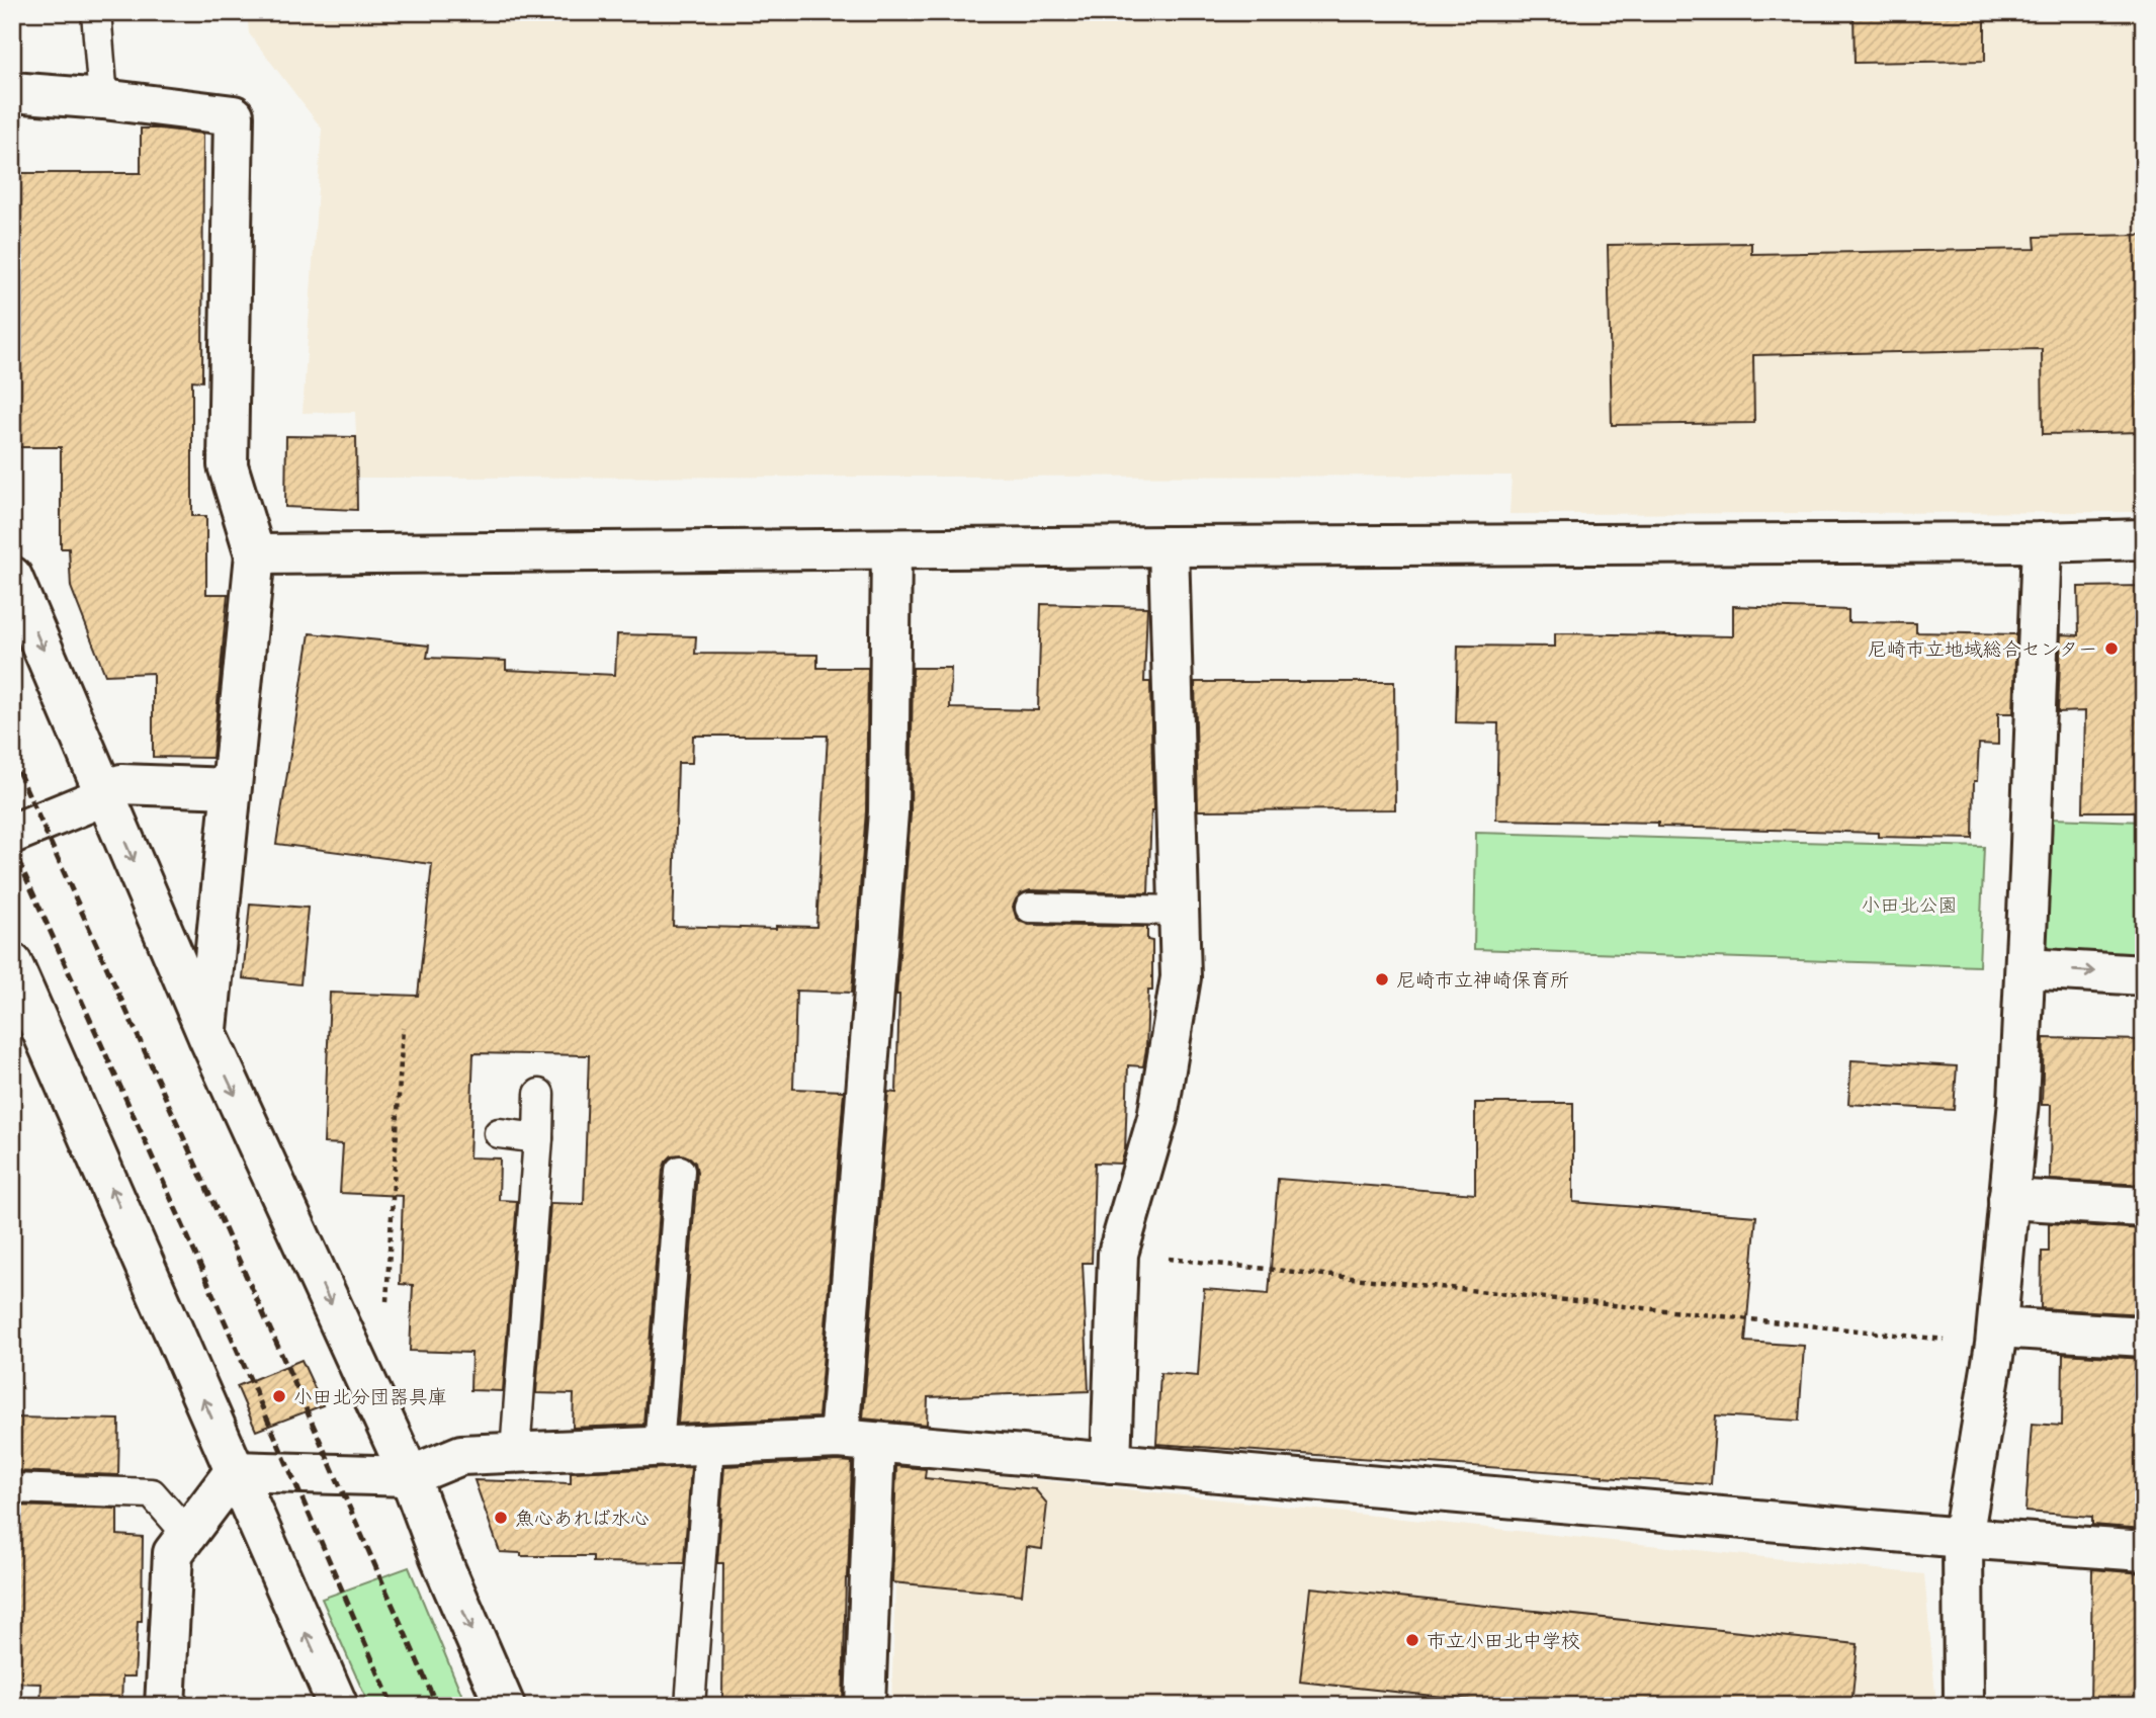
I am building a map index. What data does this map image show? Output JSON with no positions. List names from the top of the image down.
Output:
{
  "parks": ["小田北公園"],
  "places": [
    "尼崎市立地域総合センター",
    "尼崎市立神崎保育所",
    "小田北分団器具庫",
    "魚心あれば水心",
    "市立小田北中学校"
  ]
}
